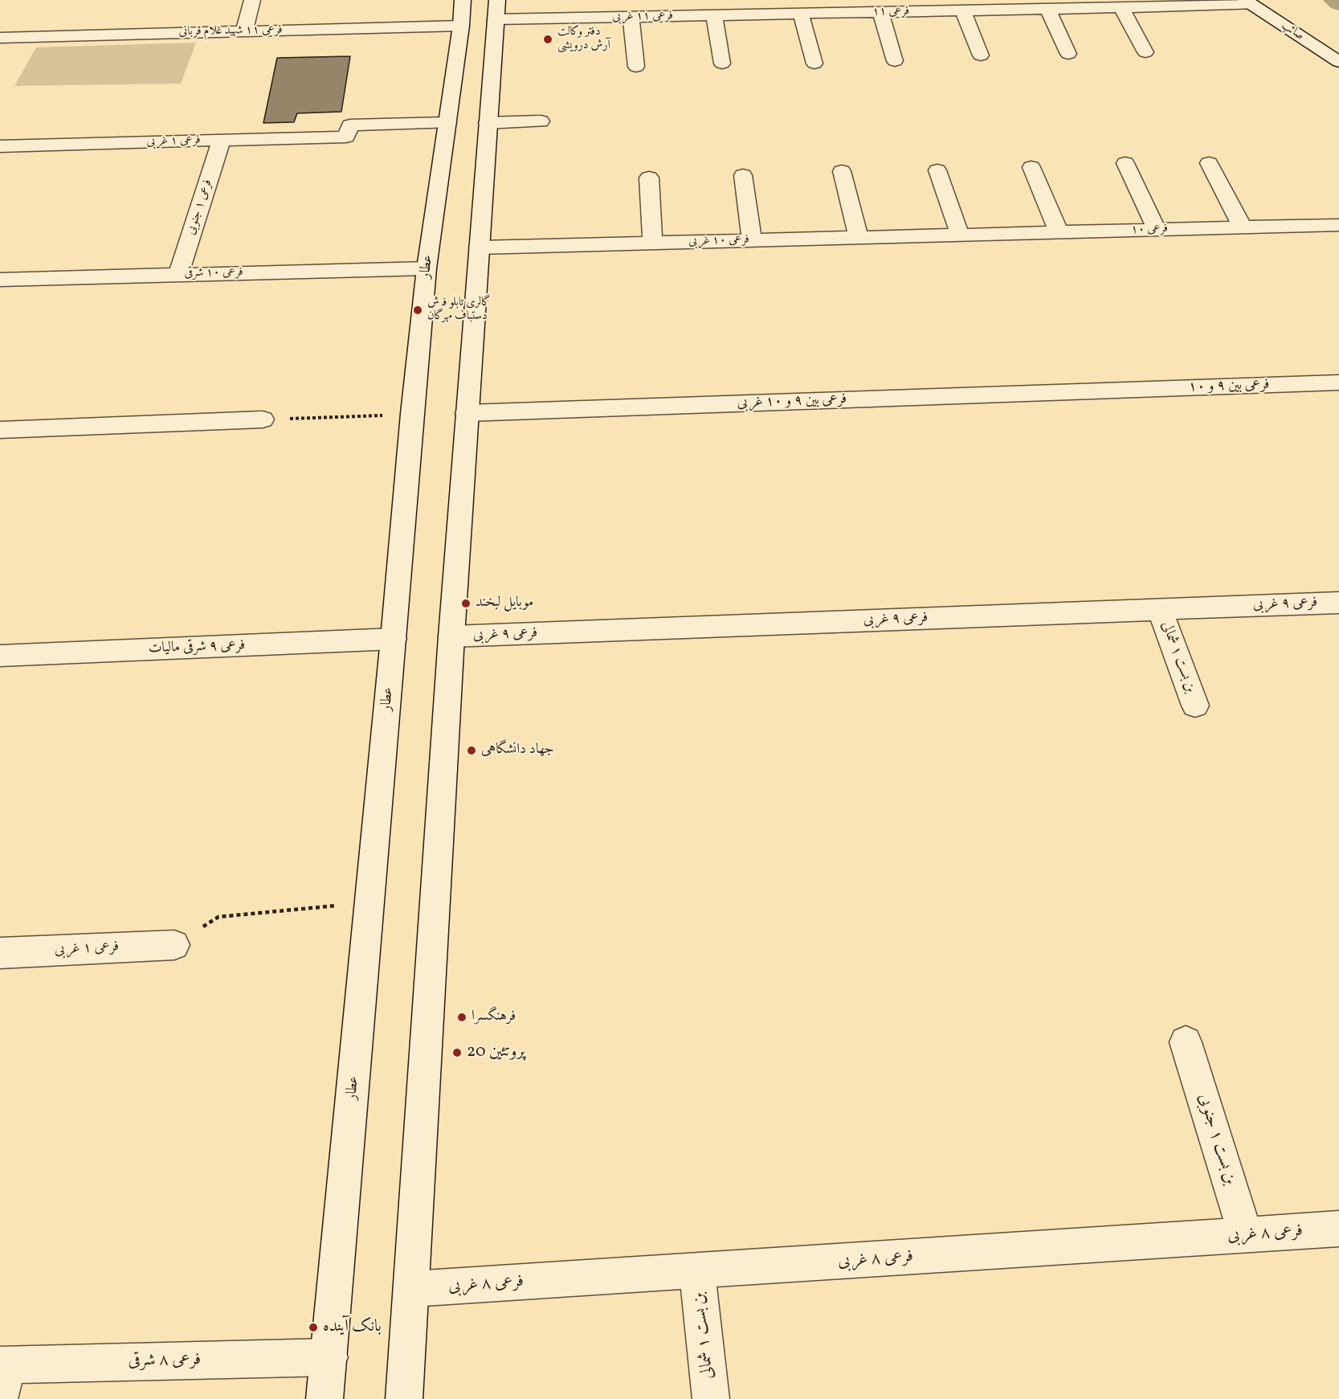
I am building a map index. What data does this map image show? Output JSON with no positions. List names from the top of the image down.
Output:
{
  "streets": {
    "street": [
      "فرعی ۱۱",
      "فرعی ۱۱ غربی",
      "فرعی ۱۱ شهید غلام قربانی",
      "صائب",
      "فرعی ۱ غربی",
      "فرعی ۱ جنوبی",
      "فرعی ۱۰",
      "فرعی ۱۰ غربی",
      "عطار",
      "فرعی ۱۰ شرقی",
      "فرعی بین ۹ و ۱۰",
      "فرعی بین ۹ و ۱۰ غربی",
      "فرعی ۹ غربی",
      "فرعی ۹ شرقی مالیات",
      "بن بست ۱ شمالی",
      "بن بست ۱ جنوبی",
      "فرعی ۸ غربی",
      "فرعی ۸ شرقی"
    ]
  },
  "crossings": [
    ["فرعی ۱۱", "فرعی ۱۱ غربی"],
    ["فرعی ۱۱", "صائب"],
    ["فرعی ۱۱ شهید غلام قربانی", "عطار"],
    ["فرعی ۱ غربی", "فرعی ۱ جنوبی"],
    ["فرعی ۱ غربی", "عطار"],
    ["فرعی ۱ جنوبی", "فرعی ۱۰ شرقی"],
    ["فرعی ۱۰", "فرعی ۱۰ غربی"],
    ["عطار", "فرعی ۱۰ شرقی"],
    ["عطار", "فرعی ۹ شرقی مالیات"],
    ["عطار", "فرعی ۸ شرقی"],
    ["فرعی بین ۹ و ۱۰", "فرعی بین ۹ و ۱۰ غربی"],
    ["فرعی ۹ غربی", "بن بست ۱ شمالی"],
    ["بن بست ۱ شمالی", "فرعی ۸ غربی"],
    ["بن بست ۱ جنوبی", "فرعی ۸ غربی"]
  ],
  "places": [
    "دفتر وکالت آرش درویشی",
    "گالری تابلو فرش دستباف مهرگان",
    "موبایل لبخند",
    "جهاد دانشگاهی",
    "فرهنگسرا",
    "پروتئین 20",
    "بانک آینده"
  ]
}
